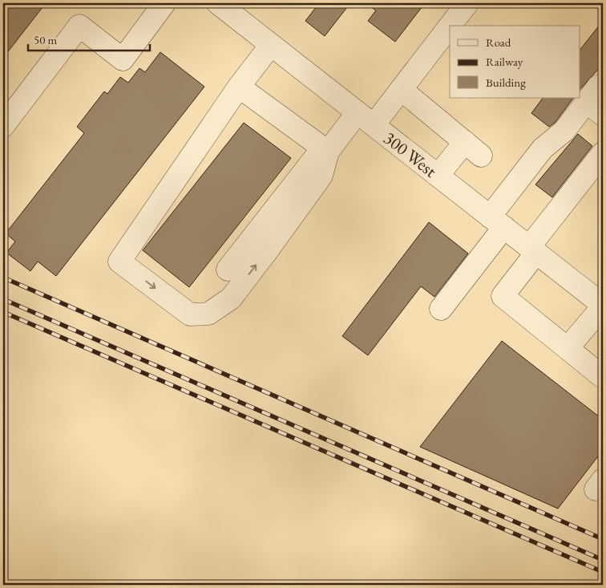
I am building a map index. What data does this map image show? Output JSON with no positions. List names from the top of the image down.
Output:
{
  "streets": {
    "street": ["300 West"]
  },
  "legend": ["Road", "Railway", "Building"],
  "scale_bar": "50 m"
}
